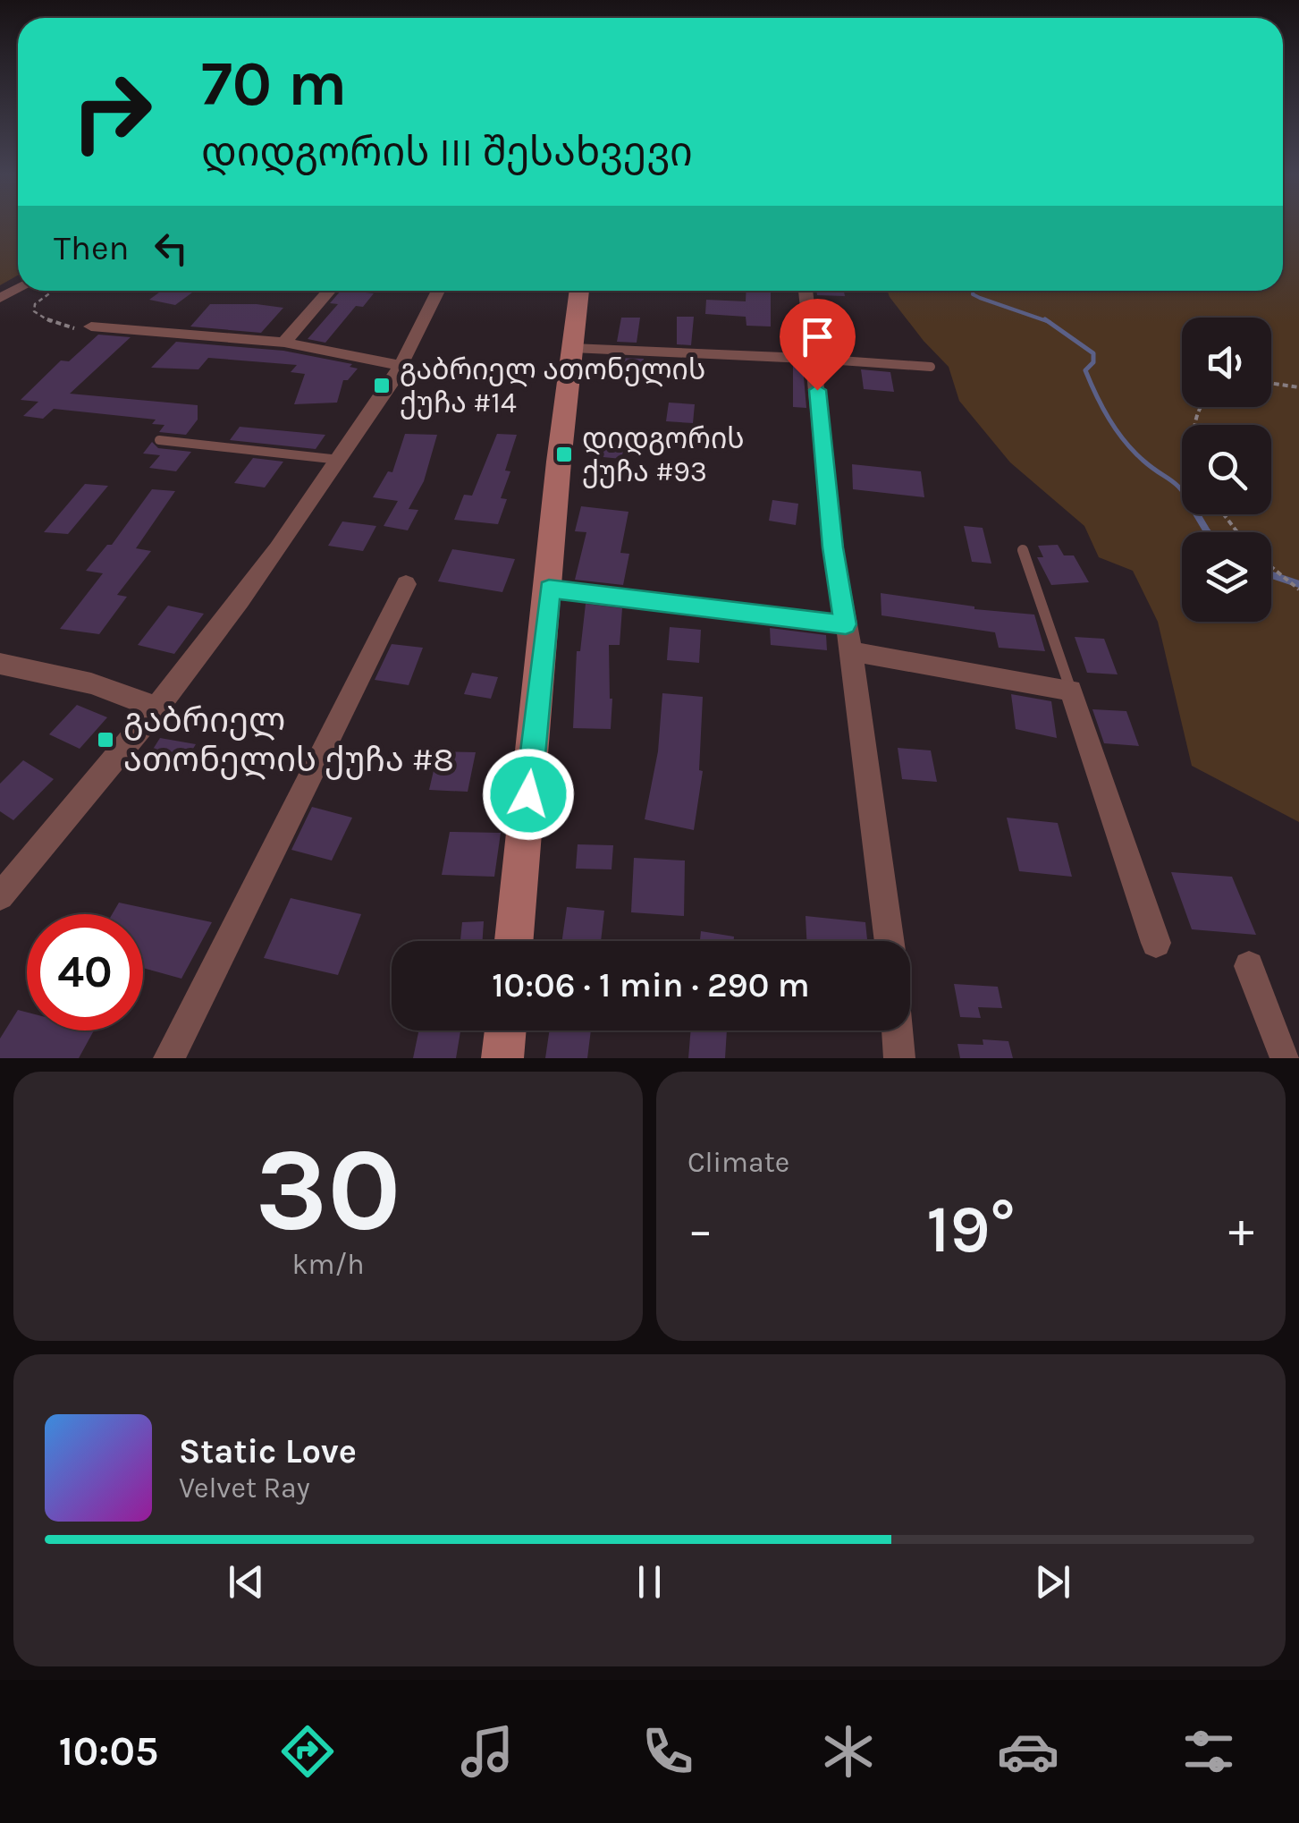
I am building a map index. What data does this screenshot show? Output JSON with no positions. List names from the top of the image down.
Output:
{
  "places": {
    "transit": ["გაბრიელ ათონელის ქუჩა #14", "დიდგორის ქუჩა #93", "გაბრიელ ათონელის ქუჩა #8"]
  },
  "page": {
    "turn": ["70 m", "დიდგორის III შესახვევი"],
    "then": "Then",
    "limit": "40",
    "trip": "10:06 · 1 min · 290 m",
    "tile": [
      ["30", "km/h"],
      "Climate"
    ],
    "heat": ["−", "19°", "+"],
    "song": ["Static Love", "Velvet Ray"],
    "tabs": "10:05"
  }
}
